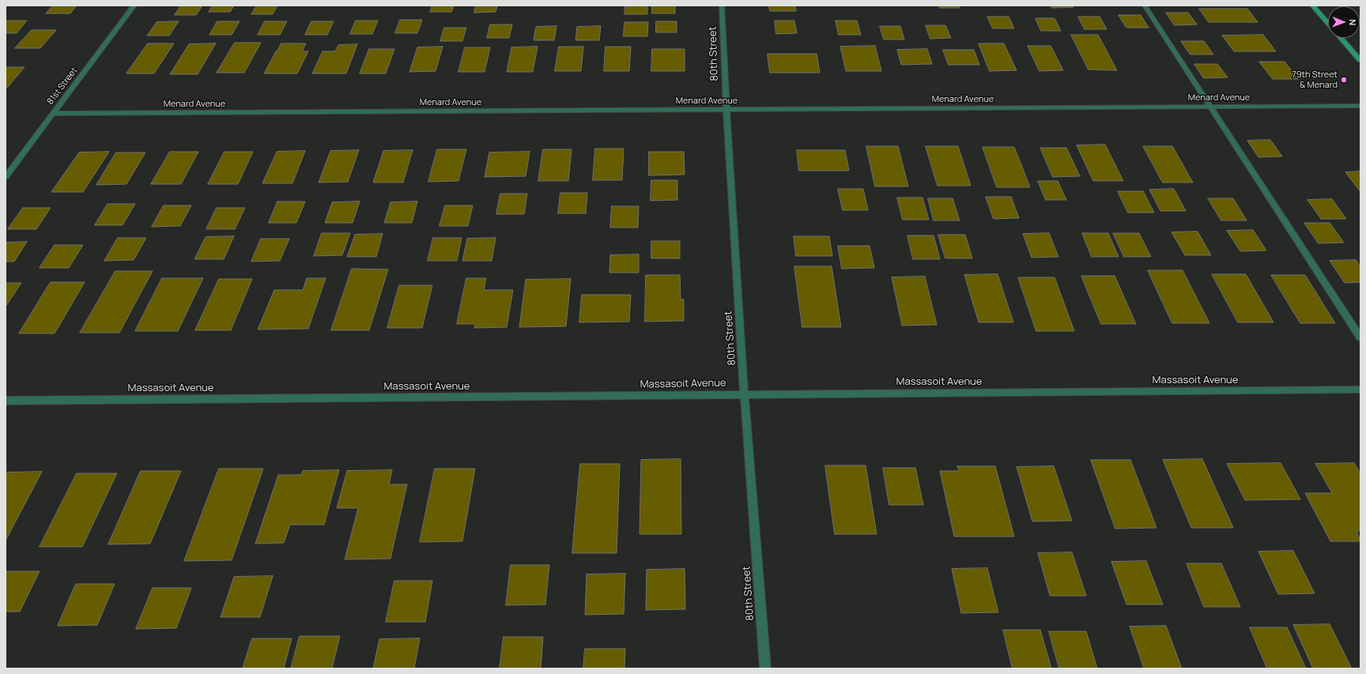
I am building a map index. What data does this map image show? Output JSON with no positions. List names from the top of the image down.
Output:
{
  "streets": {
    "street": [
      "80th Street",
      "81st Street",
      "Menard Avenue",
      "Massasoit Avenue"
    ]
  },
  "crossings": [
    ["80th Street", "Menard Avenue"],
    ["80th Street", "Massasoit Avenue"],
    ["81st Street", "Menard Avenue"]
  ],
  "places": ["79th Street & Menard"],
  "north": "right"
}
